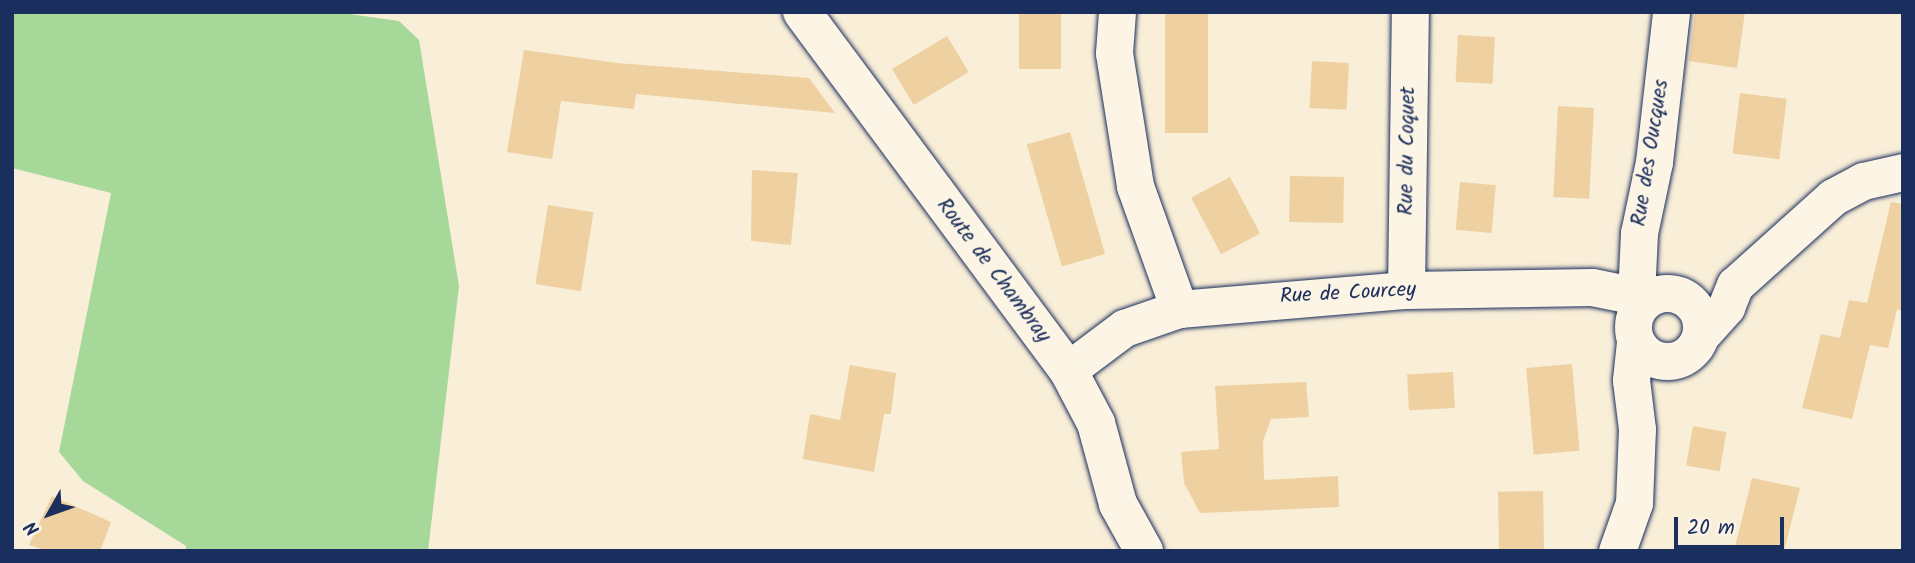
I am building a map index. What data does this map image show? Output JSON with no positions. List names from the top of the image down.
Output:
{
  "streets": {
    "street": [
      "Rue du Coquet",
      "Rue des Oucques",
      "Route de Chambray",
      "Rue de Courcey"
    ]
  },
  "crossings": [
    ["Rue du Coquet", "Rue de Courcey"],
    ["Rue des Oucques", "Rue de Courcey"],
    ["Route de Chambray", "Rue de Courcey"]
  ],
  "scale_bar": "20 m",
  "north": "bottom left"
}
